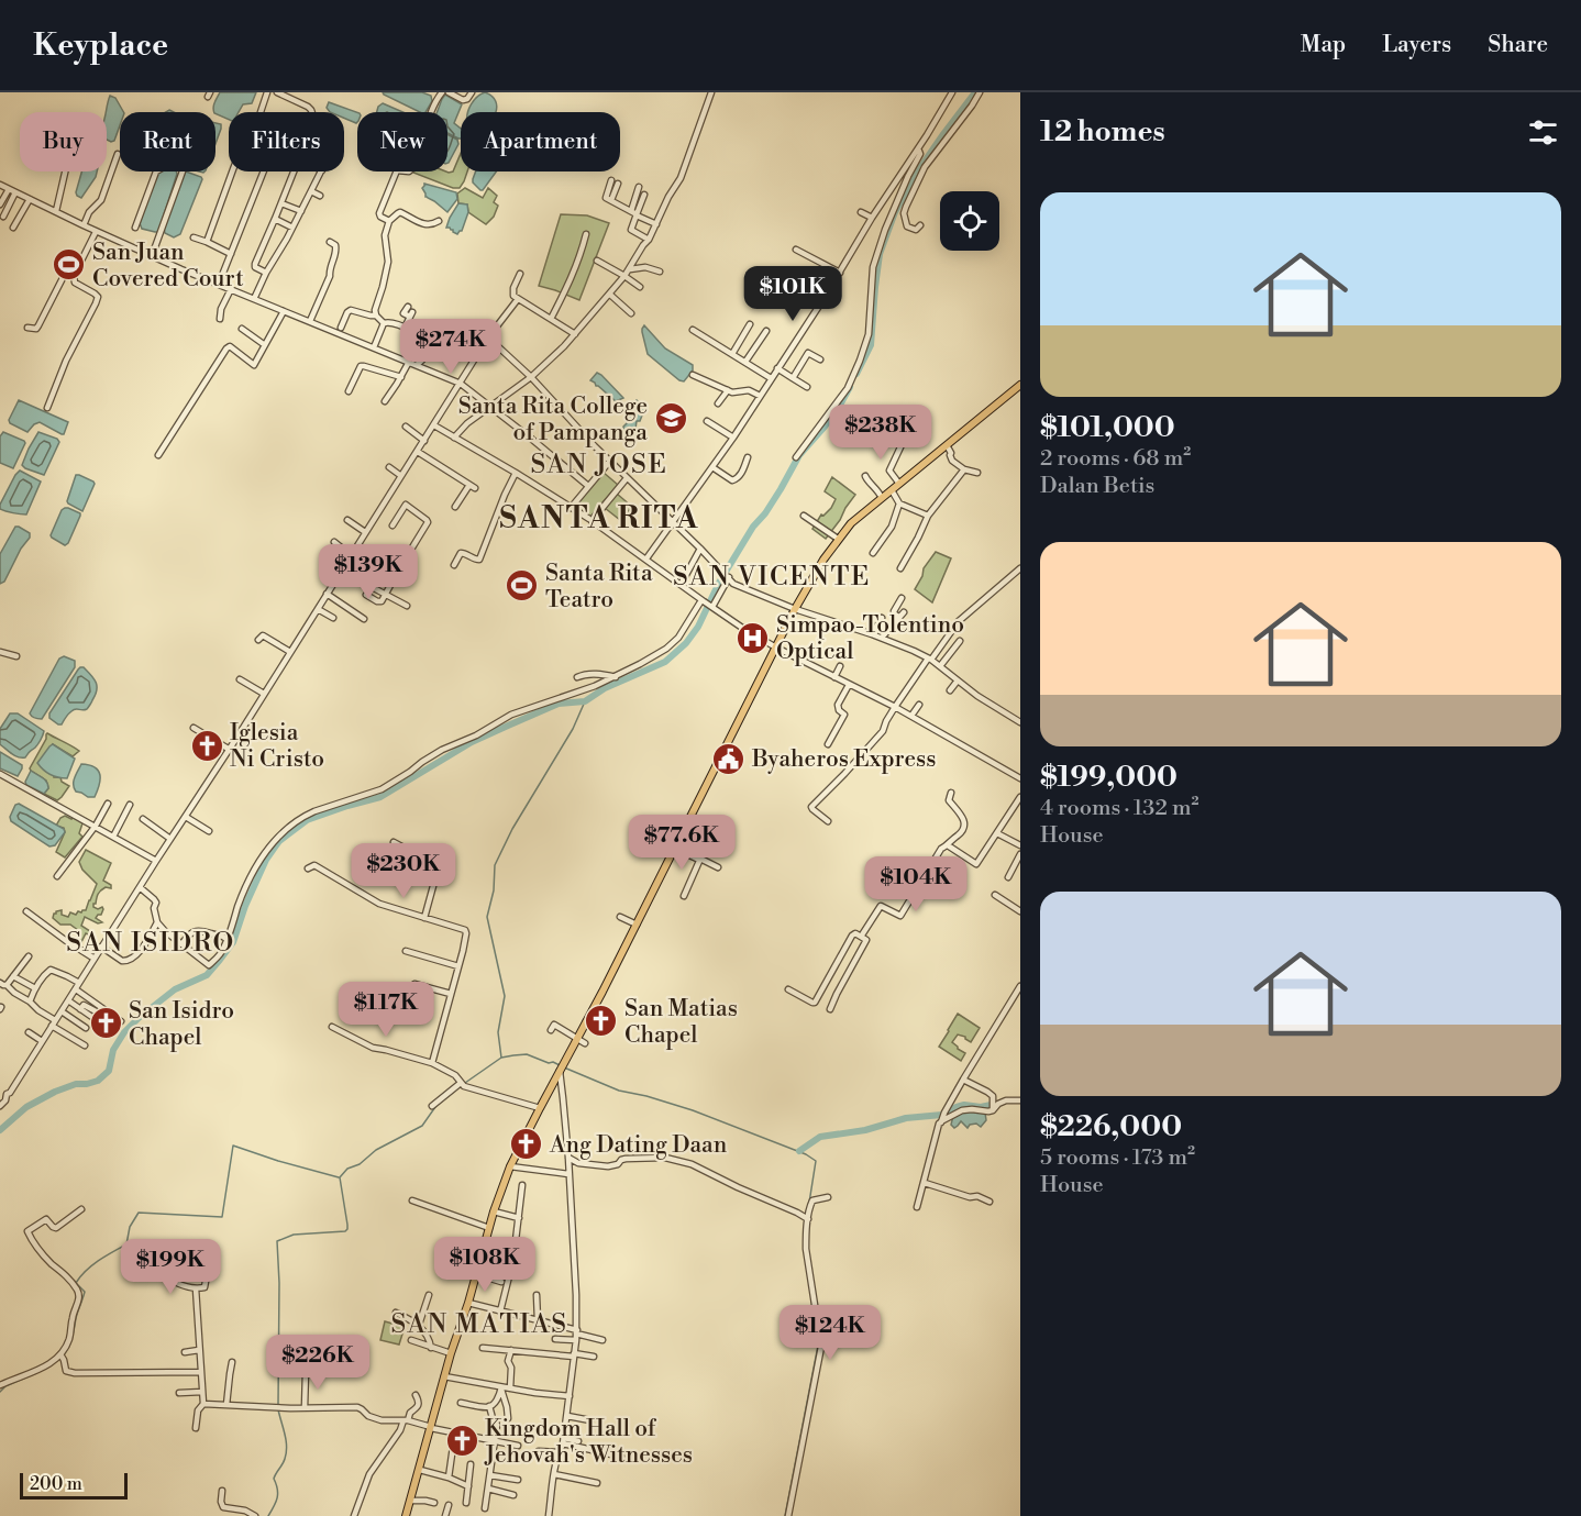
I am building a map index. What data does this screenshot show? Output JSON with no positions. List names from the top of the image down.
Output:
{
  "districts": [
    "SAN JOSE",
    "SANTA RITA",
    "SAN VICENTE",
    "SAN ISIDRO",
    "SAN MATIAS"
  ],
  "places": {
    "sports": ["San Juan Covered Court", "Santa Rita Teatro"],
    "school or university": ["Santa Rita College of Pampanga"],
    "hospital": ["Simpao-Tolentino Optical"],
    "church": [
      "Iglesia Ni Cristo",
      "San Matias Chapel",
      "San Isidro Chapel",
      "Ang Dating Daan",
      "Kingdom Hall of Jehovah's Witnesses"
    ],
    "public building": ["Byaheros Express"]
  },
  "scale_bar": "200 m",
  "page": {
    "header": "Keyplace",
    "nav": ["Map", "Layers", "Share"],
    "heading": "12 homes",
    "chip": [
      "Buy",
      "Rent",
      "Filters",
      "New",
      "Apartment"
    ],
    "list": [
      {
        "name": "$101,000",
        "note": "2 rooms · 68 m² · Dalan Betis"
      },
      {
        "name": "$199,000",
        "note": "4 rooms · 132 m² · House"
      },
      {
        "name": "$226,000",
        "note": "5 rooms · 173 m² · House"
      }
    ],
    "price": [
      "$101K",
      "$274K",
      "$238K",
      "$139K",
      "$77.6K",
      "$230K",
      "$104K",
      "$117K",
      "$108K",
      "$199K",
      "$124K",
      "$226K"
    ],
    "scale": "200 m"
  }
}
